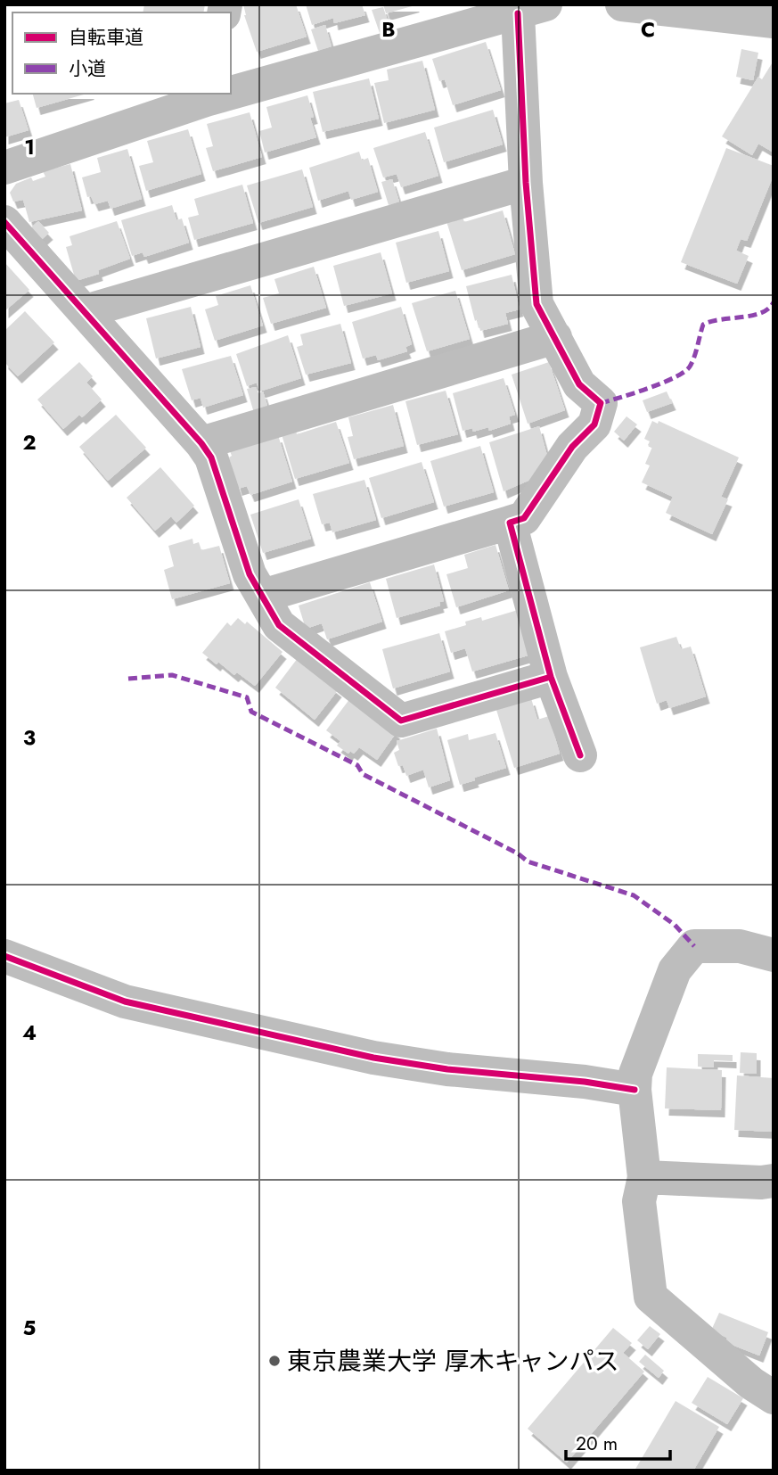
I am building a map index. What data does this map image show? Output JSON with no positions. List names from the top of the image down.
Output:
{
  "places": ["東京農業大学 厚木キャンパス"],
  "legend": ["自転車道", "小道"],
  "scale_bar": "20 m",
  "grid": {
    "columns": ["B", "C"],
    "rows": [
      "1",
      "2",
      "3",
      "4",
      "5"
    ]
  }
}
